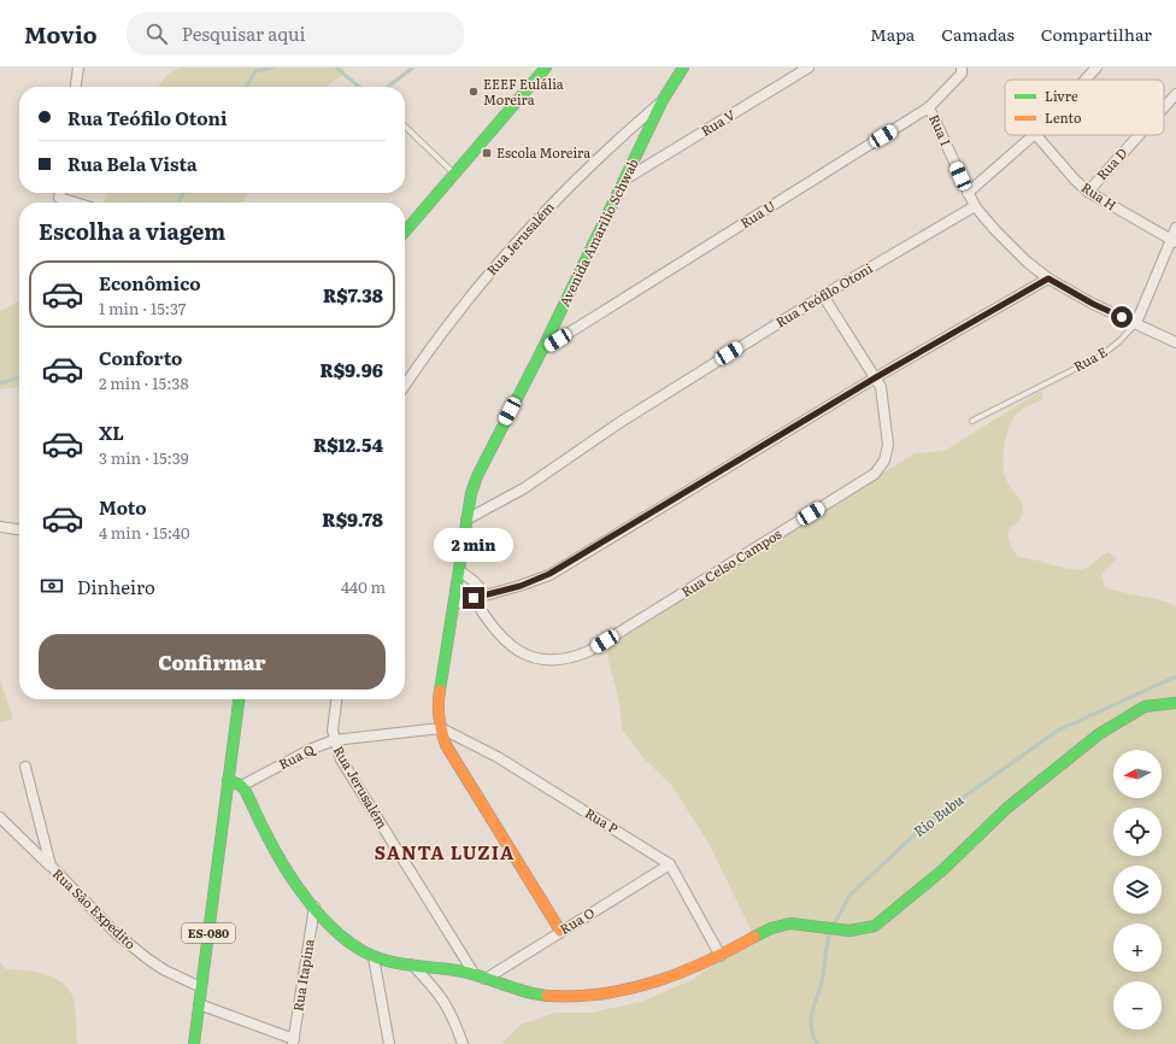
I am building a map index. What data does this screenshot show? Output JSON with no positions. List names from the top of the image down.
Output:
{
  "streets": {
    "street": [
      "Rua V",
      "Rua I",
      "Rua D",
      "Rua H",
      "Rua U",
      "Avenida Amarilio Schwab",
      "Rua Jerusalém",
      "Rua Teófilo Otoni",
      "Rua E",
      "Rua Celso Campos",
      "Rua Q",
      "Rua P",
      "Rua São Expedito",
      "Rua O",
      "ES-080",
      "Rua Itapina"
    ]
  },
  "crossings": [
    ["Rua V", "Avenida Amarilio Schwab"],
    ["Rua I", "Rua U"],
    ["Rua I", "Rua Teófilo Otoni"],
    ["Rua D", "Rua H"],
    ["Rua H", "Rua E"],
    ["Rua U", "Avenida Amarilio Schwab"],
    ["Avenida Amarilio Schwab", "Rua Jerusalém"],
    ["Avenida Amarilio Schwab", "Rua Teófilo Otoni"],
    ["Avenida Amarilio Schwab", "Rua Q"],
    ["Avenida Amarilio Schwab", "Rua P"],
    ["Avenida Amarilio Schwab", "Rua O"],
    ["Rua Jerusalém", "Rua Q"],
    ["Rua Teófilo Otoni", "Rua Celso Campos"],
    ["Rua Q", "Rua P"],
    ["Rua P", "Rua O"],
    ["Rua São Expedito", "ES-080"]
  ],
  "districts": ["SANTA LUZIA"],
  "water": ["Rio Bubu"],
  "places": {
    "other": ["EEEF Eulália Moreira"],
    "transit": ["Escola Moreira"]
  },
  "legend": ["Livre", "Lento"],
  "north": "left",
  "page": {
    "header": "Movio",
    "search": "Pesquisar aqui",
    "nav": ["Mapa", "Camadas", "Compartilhar"],
    "banner": ["Rua Teófilo Otoni", "Rua Bela Vista"],
    "heading": "Escolha a viagem",
    "list": [
      {
        "name": "Econômico",
        "note": "1 min · 15:37",
        "value": "R$7.38"
      },
      {
        "name": "Conforto",
        "note": "2 min · 15:38",
        "value": "R$9.96"
      },
      {
        "name": "XL",
        "note": "3 min · 15:39",
        "value": "R$12.54"
      },
      {
        "name": "Moto",
        "note": "4 min · 15:40",
        "value": "R$9.78"
      }
    ],
    "bubble": "2 min",
    "pay": ["Dinheiro", "440 m"],
    "buttons": "Confirmar",
    "map_buttons": ["+", "−"]
  }
}
